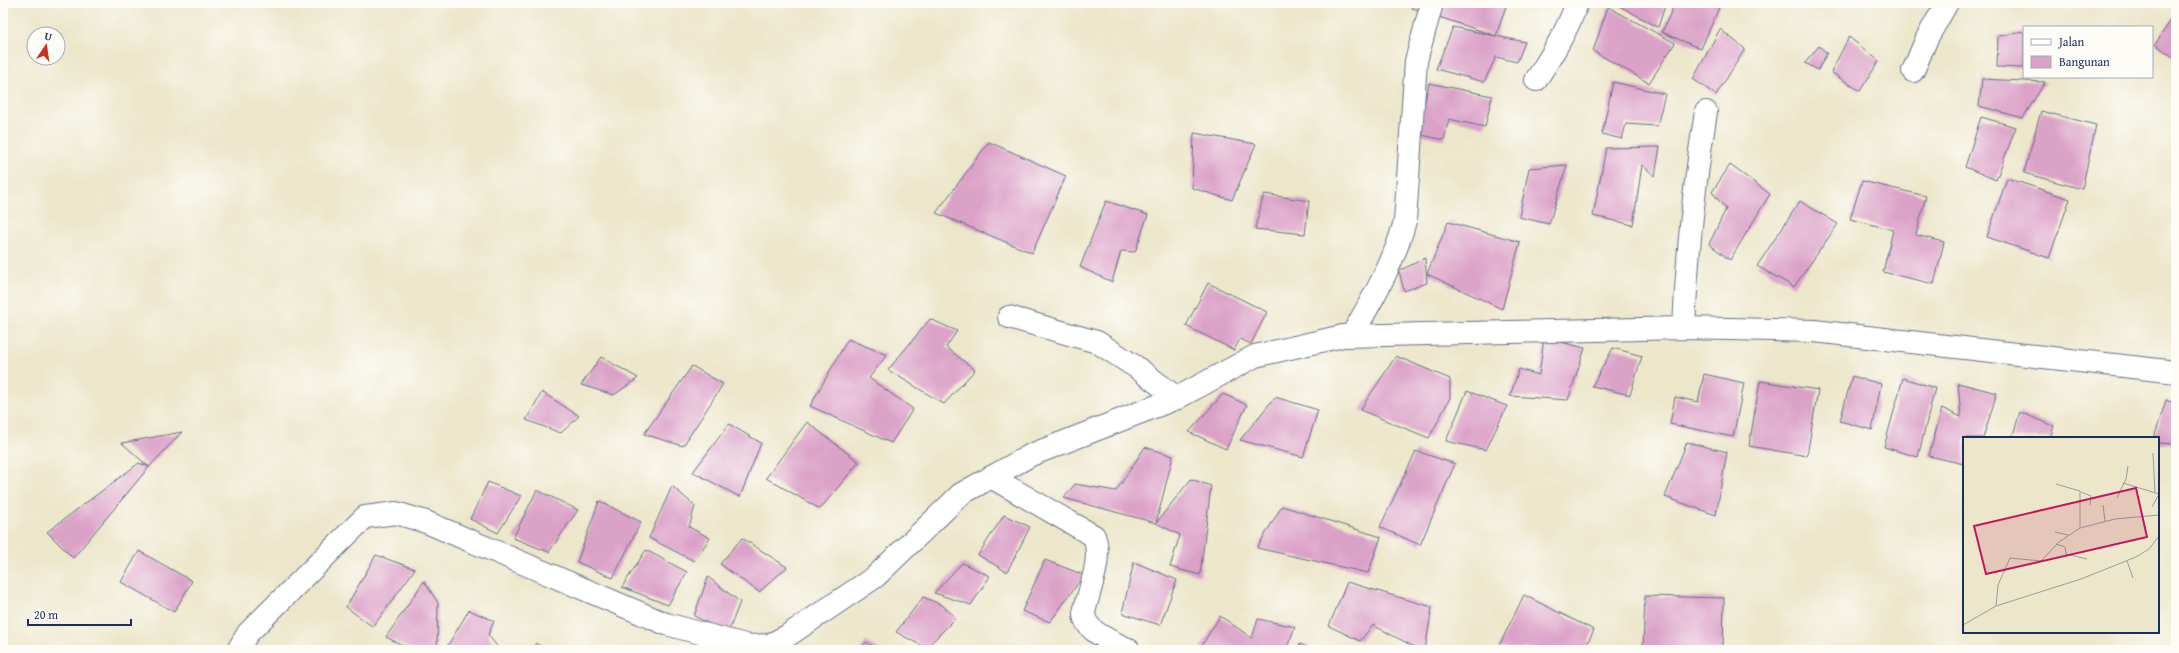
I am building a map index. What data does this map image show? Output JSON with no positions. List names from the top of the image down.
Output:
{
  "legend": ["Jalan", "Bangunan"],
  "scale_bar": "20 m",
  "north": "top"
}
